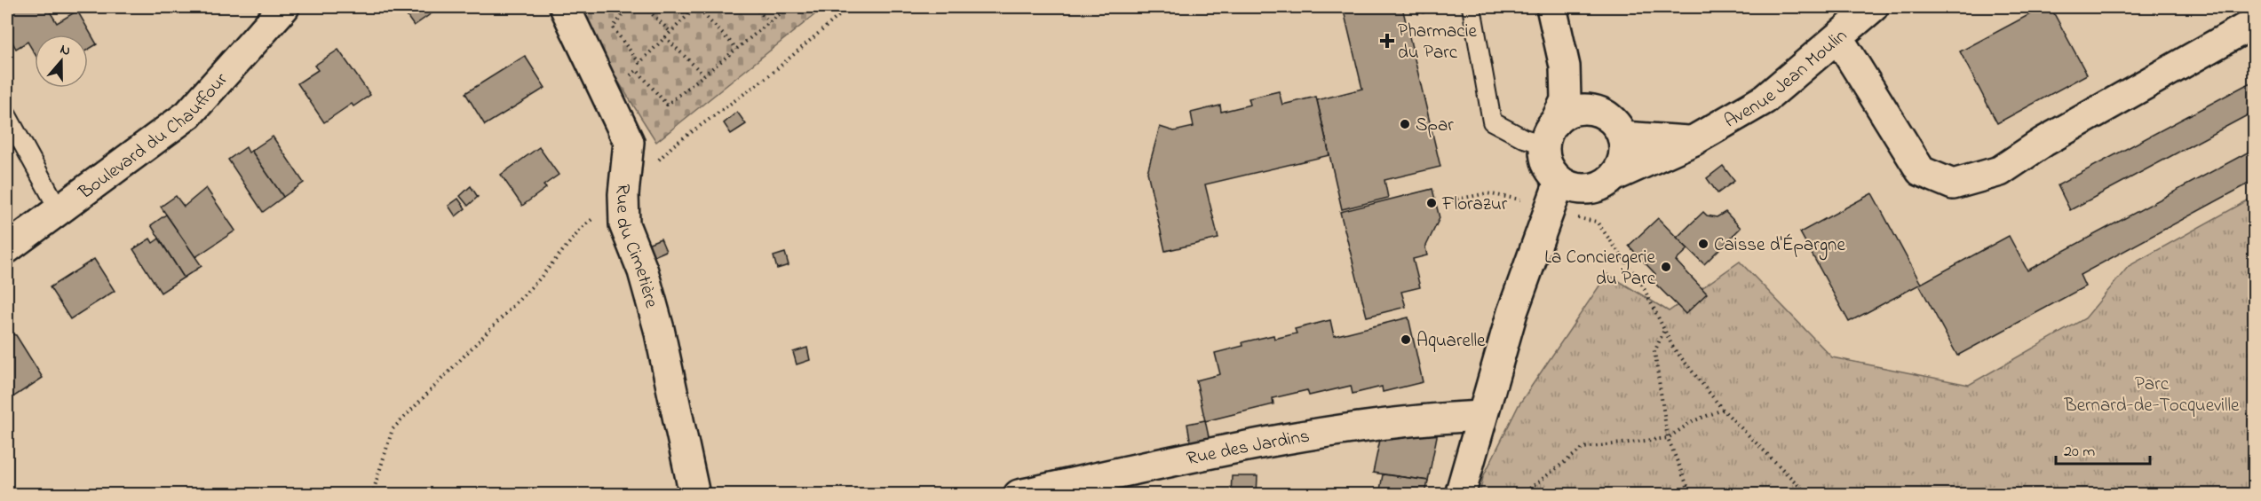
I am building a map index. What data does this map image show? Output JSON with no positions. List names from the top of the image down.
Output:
{
  "streets": {
    "street": [
      "Avenue Jean Moulin",
      "Boulevard du Chauffour",
      "Rue du Cimetière",
      "Rue des Jardins"
    ]
  },
  "parks": ["Parc Bernard-de-Tocqueville"],
  "places": {
    "health": ["Pharmacie du Parc"],
    "other": [
      "Spar",
      "Florazur",
      "Caisse d'Épargne",
      "La Conciergerie du Parc",
      "Aquarelle"
    ]
  },
  "scale_bar": "20 m",
  "north": "top"
}
